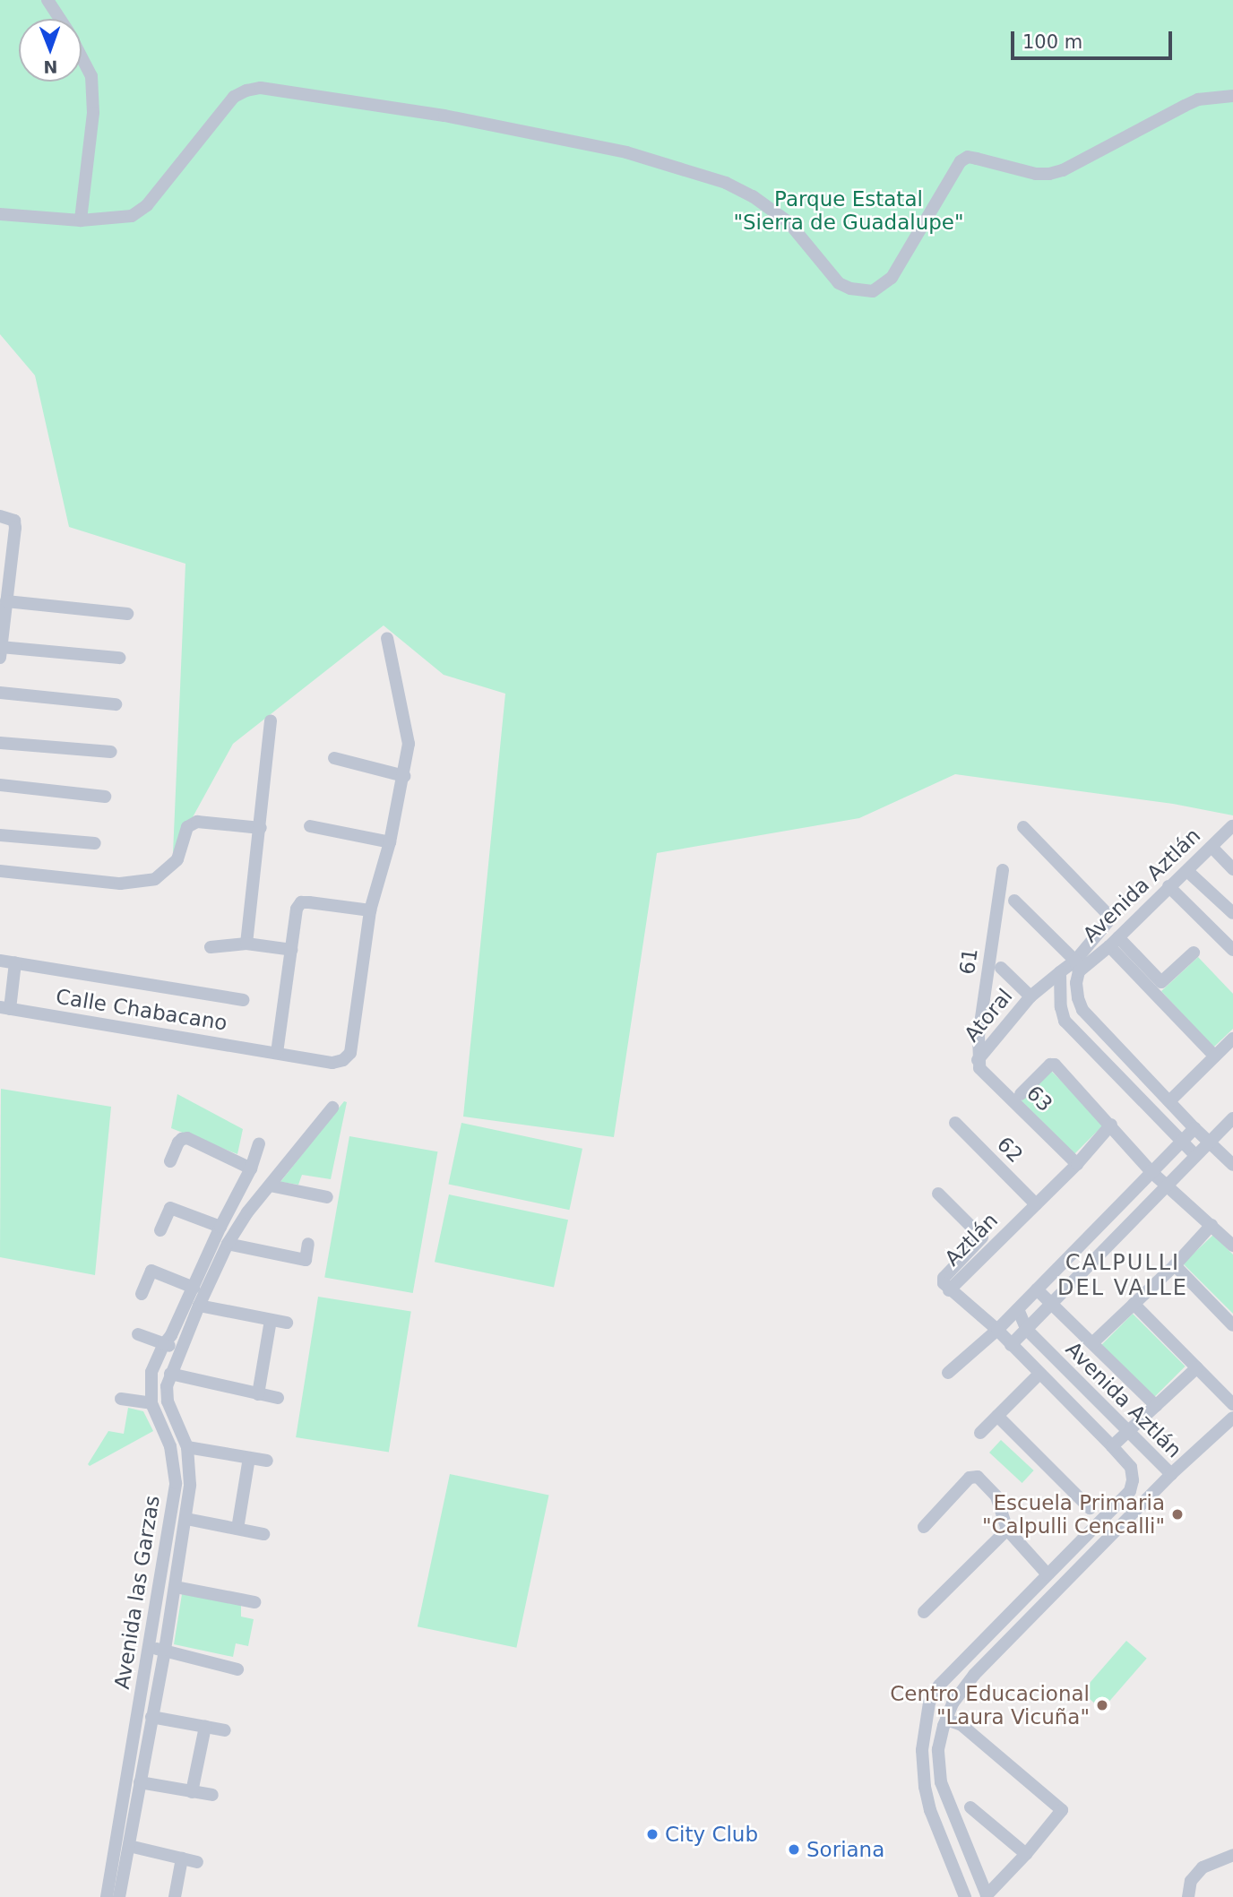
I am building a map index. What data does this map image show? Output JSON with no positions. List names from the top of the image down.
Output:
{
  "streets": {
    "street": [
      "Avenida Aztlán",
      "61",
      "Calle Chabacano",
      "Atoral",
      "63",
      "62",
      "Aztlán",
      "Avenida las Garzas"
    ]
  },
  "crossings": [
    ["Avenida Aztlán", "Atoral"],
    ["Avenida Aztlán", "Aztlán"],
    ["61", "Atoral"],
    ["61", "63"],
    ["Atoral", "63"],
    ["63", "Aztlán"],
    ["62", "Aztlán"]
  ],
  "districts": ["CALPULLI DEL VALLE"],
  "parks": ["Parque Estatal \"Sierra de Guadalupe\""],
  "places": [
    "Escuela Primaria \"Calpulli Cencalli\"",
    "Centro Educacional \"Laura Vicuña\"",
    "City Club",
    "Soriana"
  ],
  "scale_bar": "100 m",
  "north": "bottom"
}
